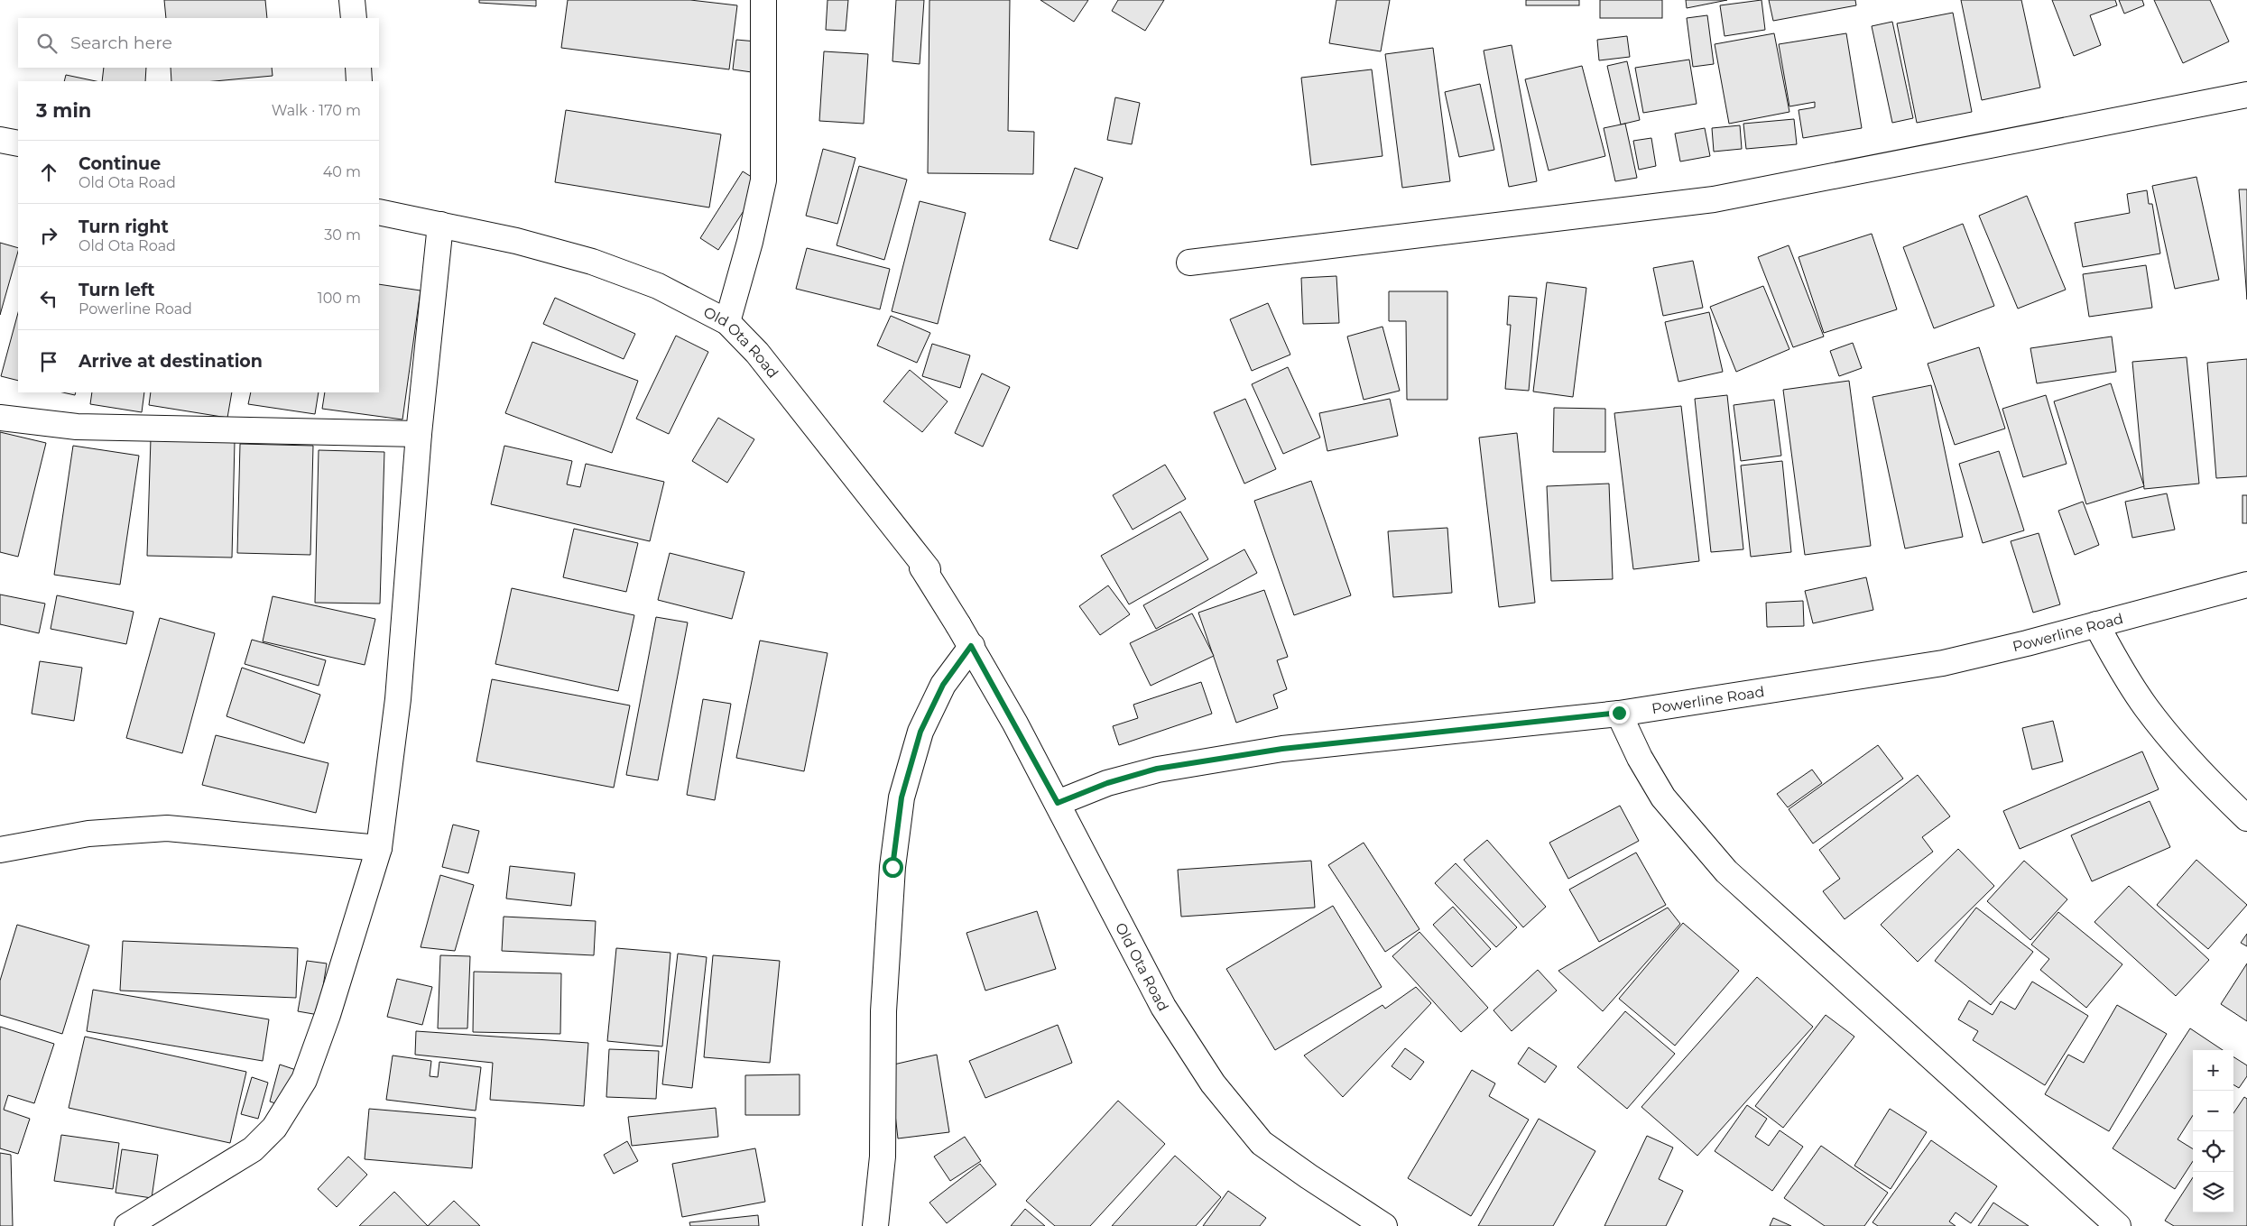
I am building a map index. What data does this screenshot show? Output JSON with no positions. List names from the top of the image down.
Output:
{
  "streets": {
    "street": ["Old Ota Road", "Powerline Road"]
  },
  "crossings": [
    ["Old Ota Road", "Powerline Road"]
  ],
  "page": {
    "search": "Search here",
    "heading": ["3 min", "Walk · 170 m"],
    "list": [
      ["Continue", "Old Ota Road", "40 m"],
      ["Turn right", "Old Ota Road", "30 m"],
      ["Turn left", "Powerline Road", "100 m"],
      "Arrive at destination"
    ],
    "map_buttons": ["+", "−"]
  }
}
